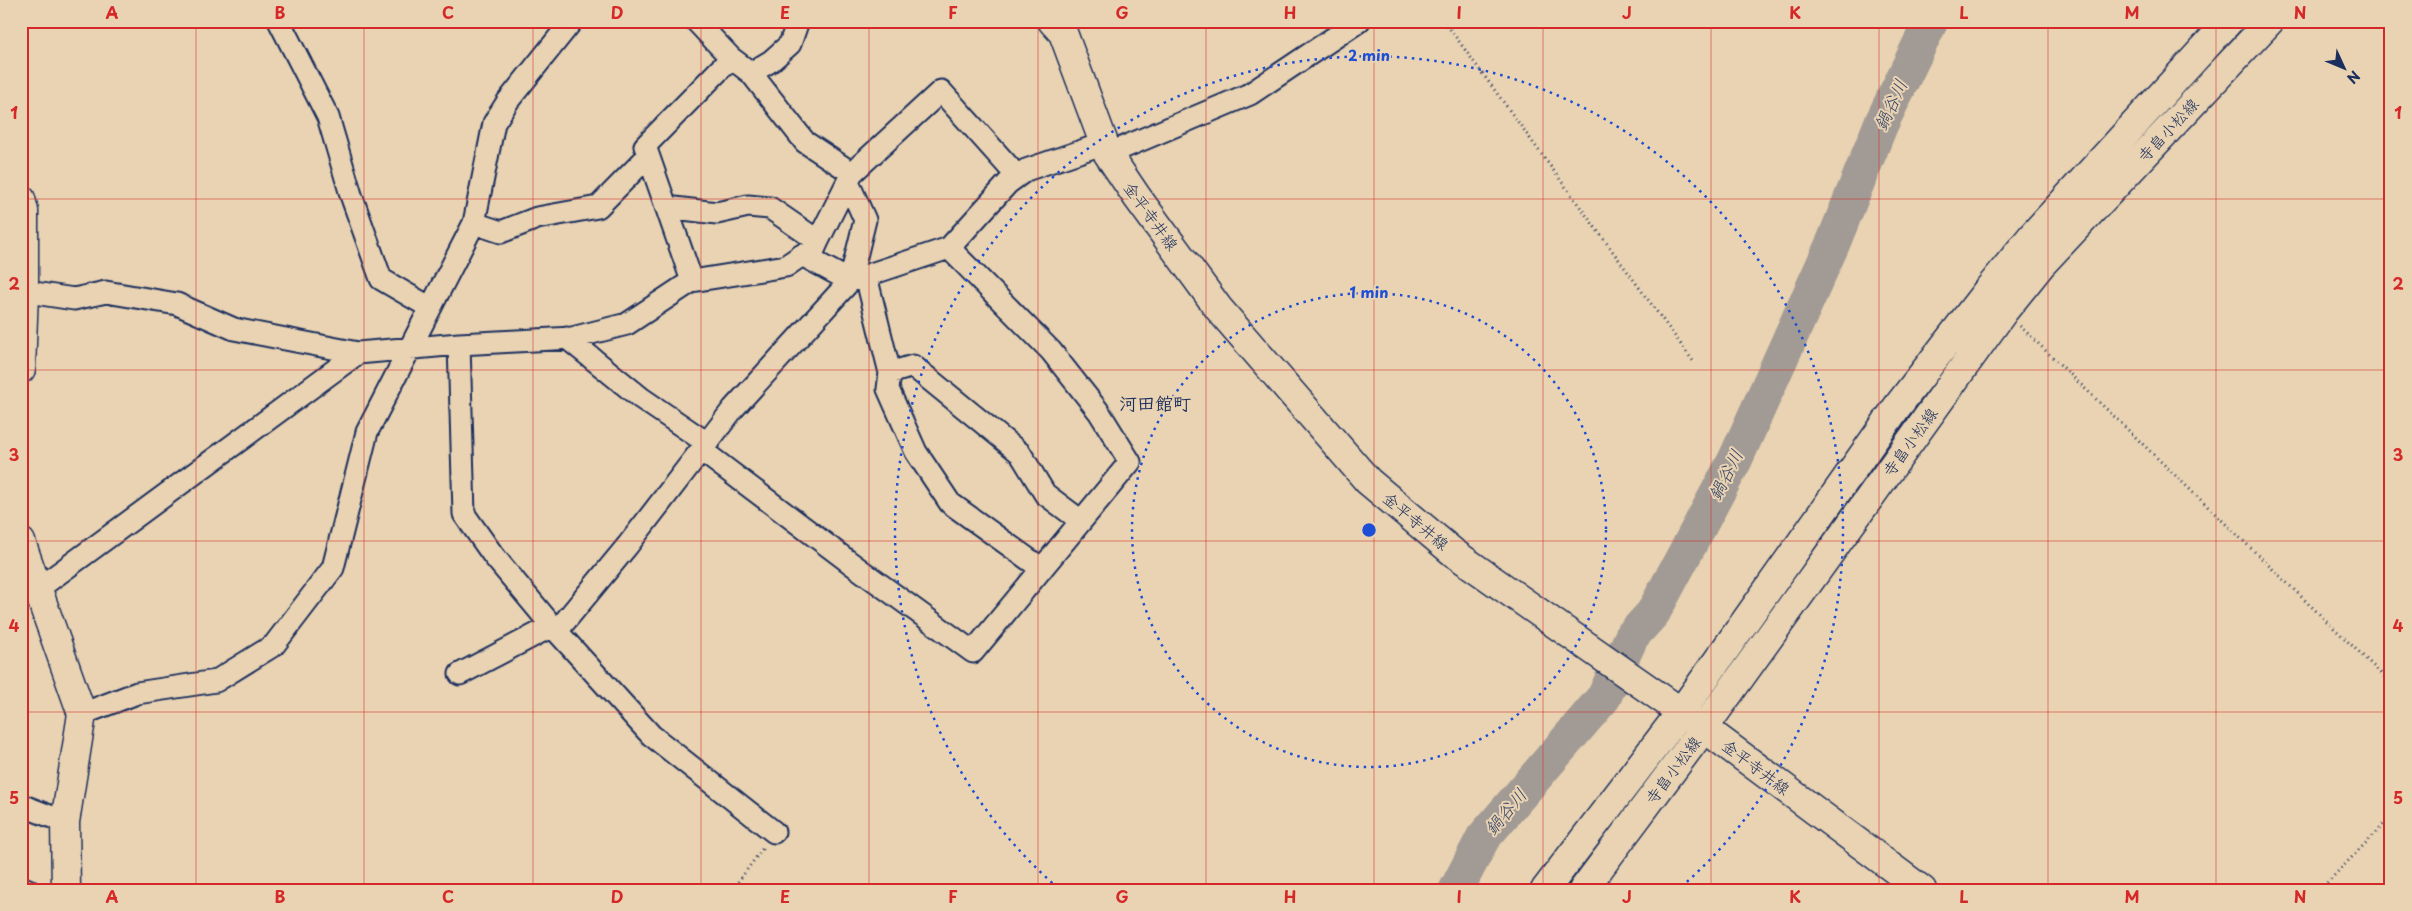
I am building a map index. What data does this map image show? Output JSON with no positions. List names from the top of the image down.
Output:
{
  "streets": {
    "main road": ["寺畠小松線", "金平寺井線"]
  },
  "crossings": [
    ["寺畠小松線", "金平寺井線"]
  ],
  "districts": ["河田館町"],
  "water": ["鍋谷川"],
  "north": "bottom right",
  "grid": {
    "columns": [
      "A",
      "B",
      "C",
      "D",
      "E",
      "F",
      "G",
      "H",
      "I",
      "J",
      "K",
      "L",
      "M",
      "N"
    ],
    "rows": [
      "1",
      "2",
      "3",
      "4",
      "5"
    ]
  },
  "rings": ["2 min", "1 min"]
}
